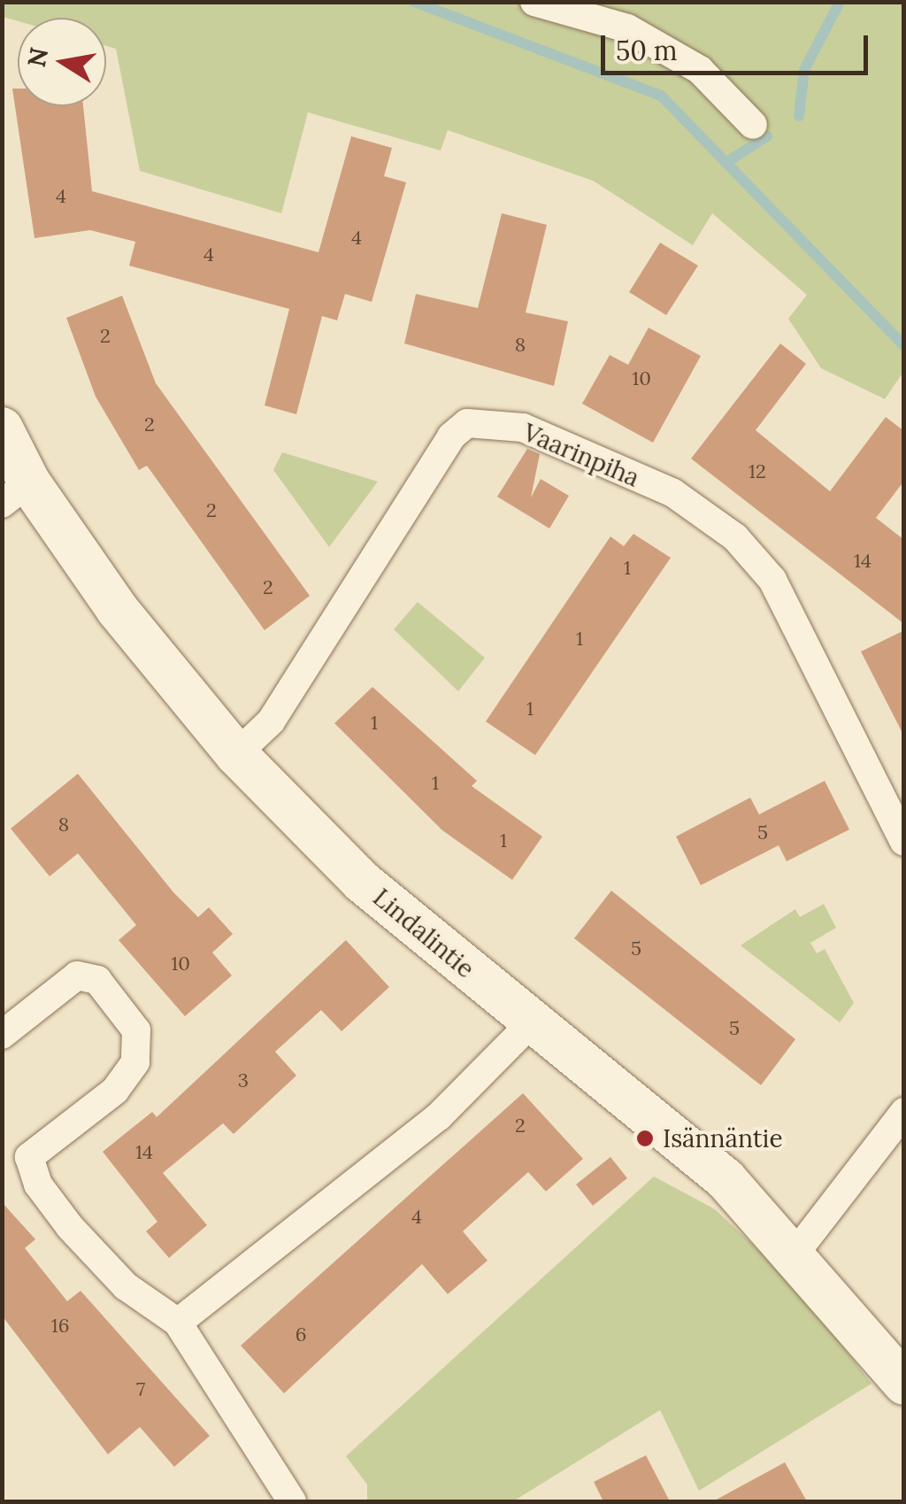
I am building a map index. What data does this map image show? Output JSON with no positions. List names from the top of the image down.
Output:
{
  "streets": {
    "street": ["Vaarinpiha", "Lindalintie"]
  },
  "crossings": [
    ["Vaarinpiha", "Lindalintie"]
  ],
  "places": ["Isännäntie"],
  "house_numbers": [
    "4",
    "4",
    "4",
    "2",
    "8",
    "10",
    "2",
    "12",
    "2",
    "14",
    "1",
    "2",
    "1",
    "1",
    "1",
    "1",
    "8",
    "5",
    "1",
    "5",
    "10",
    "5",
    "3",
    "2",
    "14",
    "4",
    "16",
    "6",
    "7"
  ],
  "scale_bar": "50 m",
  "north": "left"
}
